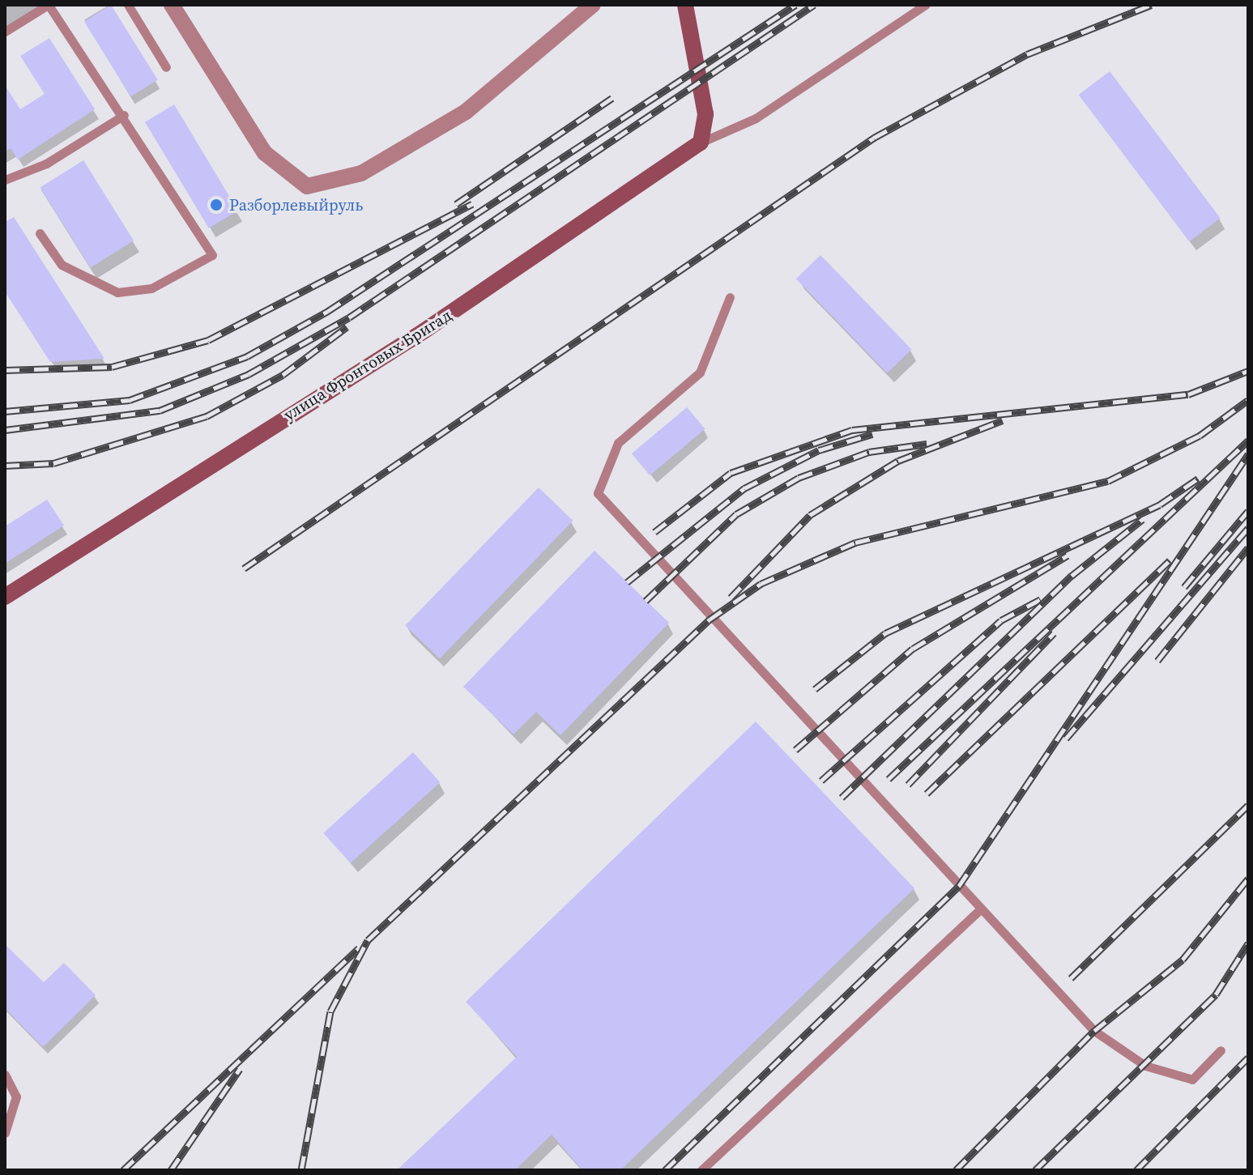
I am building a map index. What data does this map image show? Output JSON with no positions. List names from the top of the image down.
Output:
{
  "streets": {
    "main road": ["улица Фронтовых Бригад"]
  },
  "places": ["Разборлевыйруль"]
}
